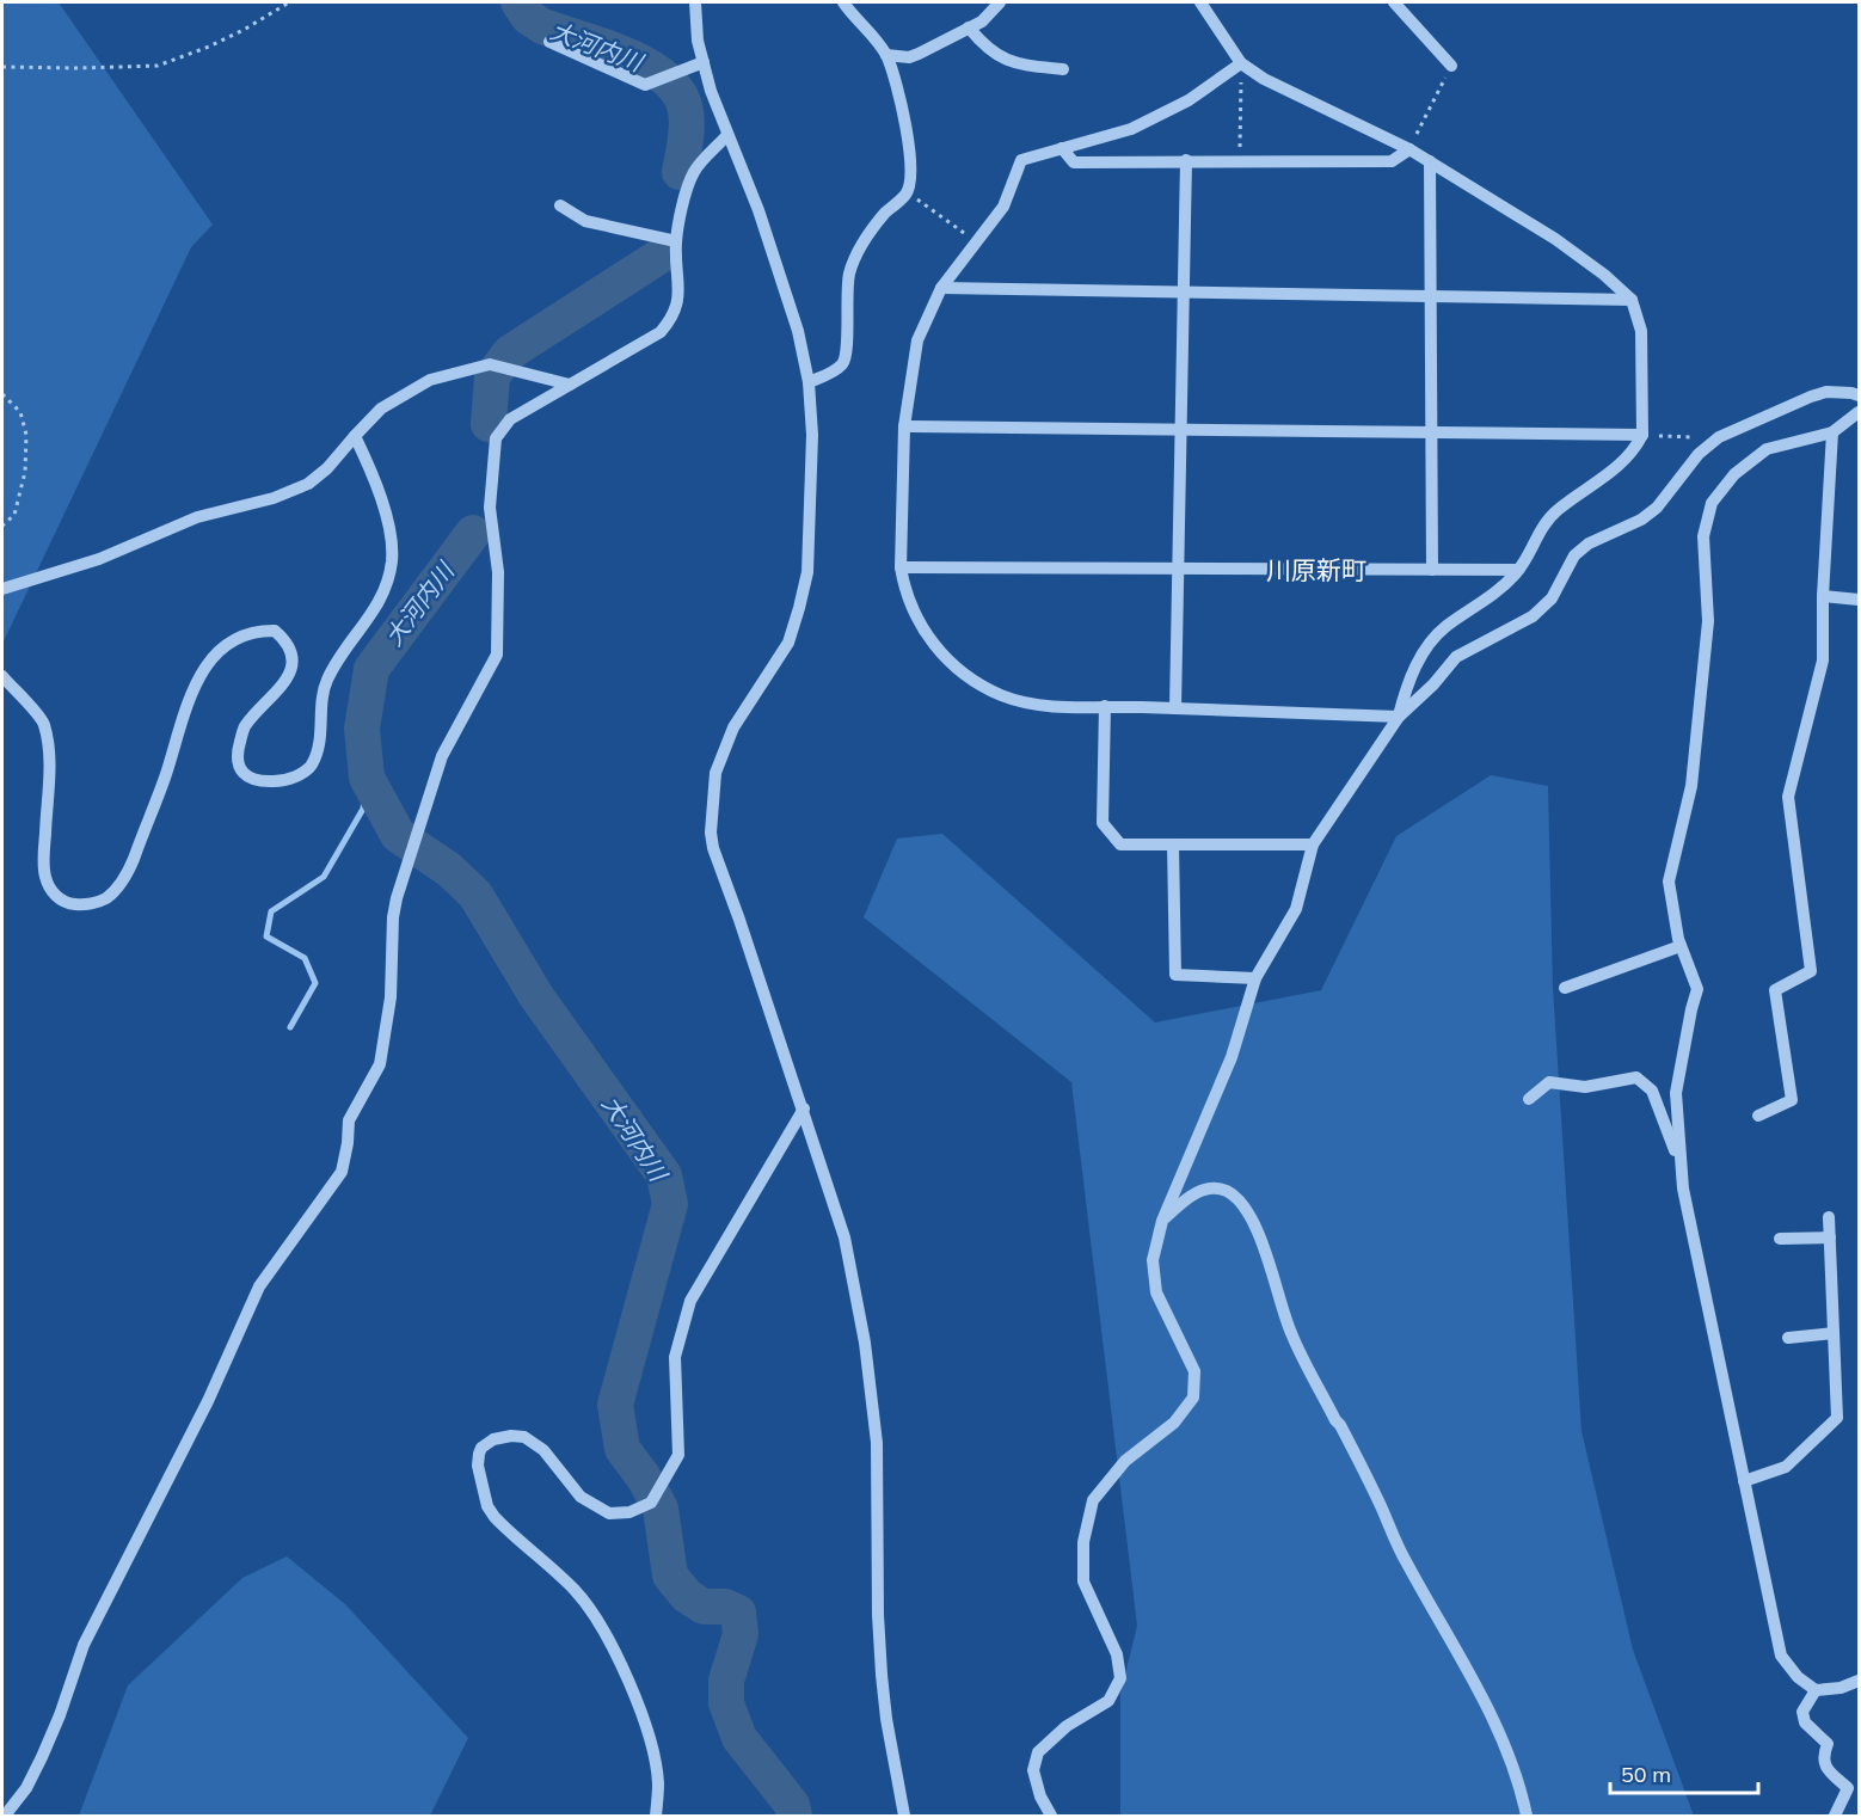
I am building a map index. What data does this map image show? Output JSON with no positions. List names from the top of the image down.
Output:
{
  "districts": ["川原新町"],
  "water": ["大河内川"],
  "scale_bar": "50 m"
}
